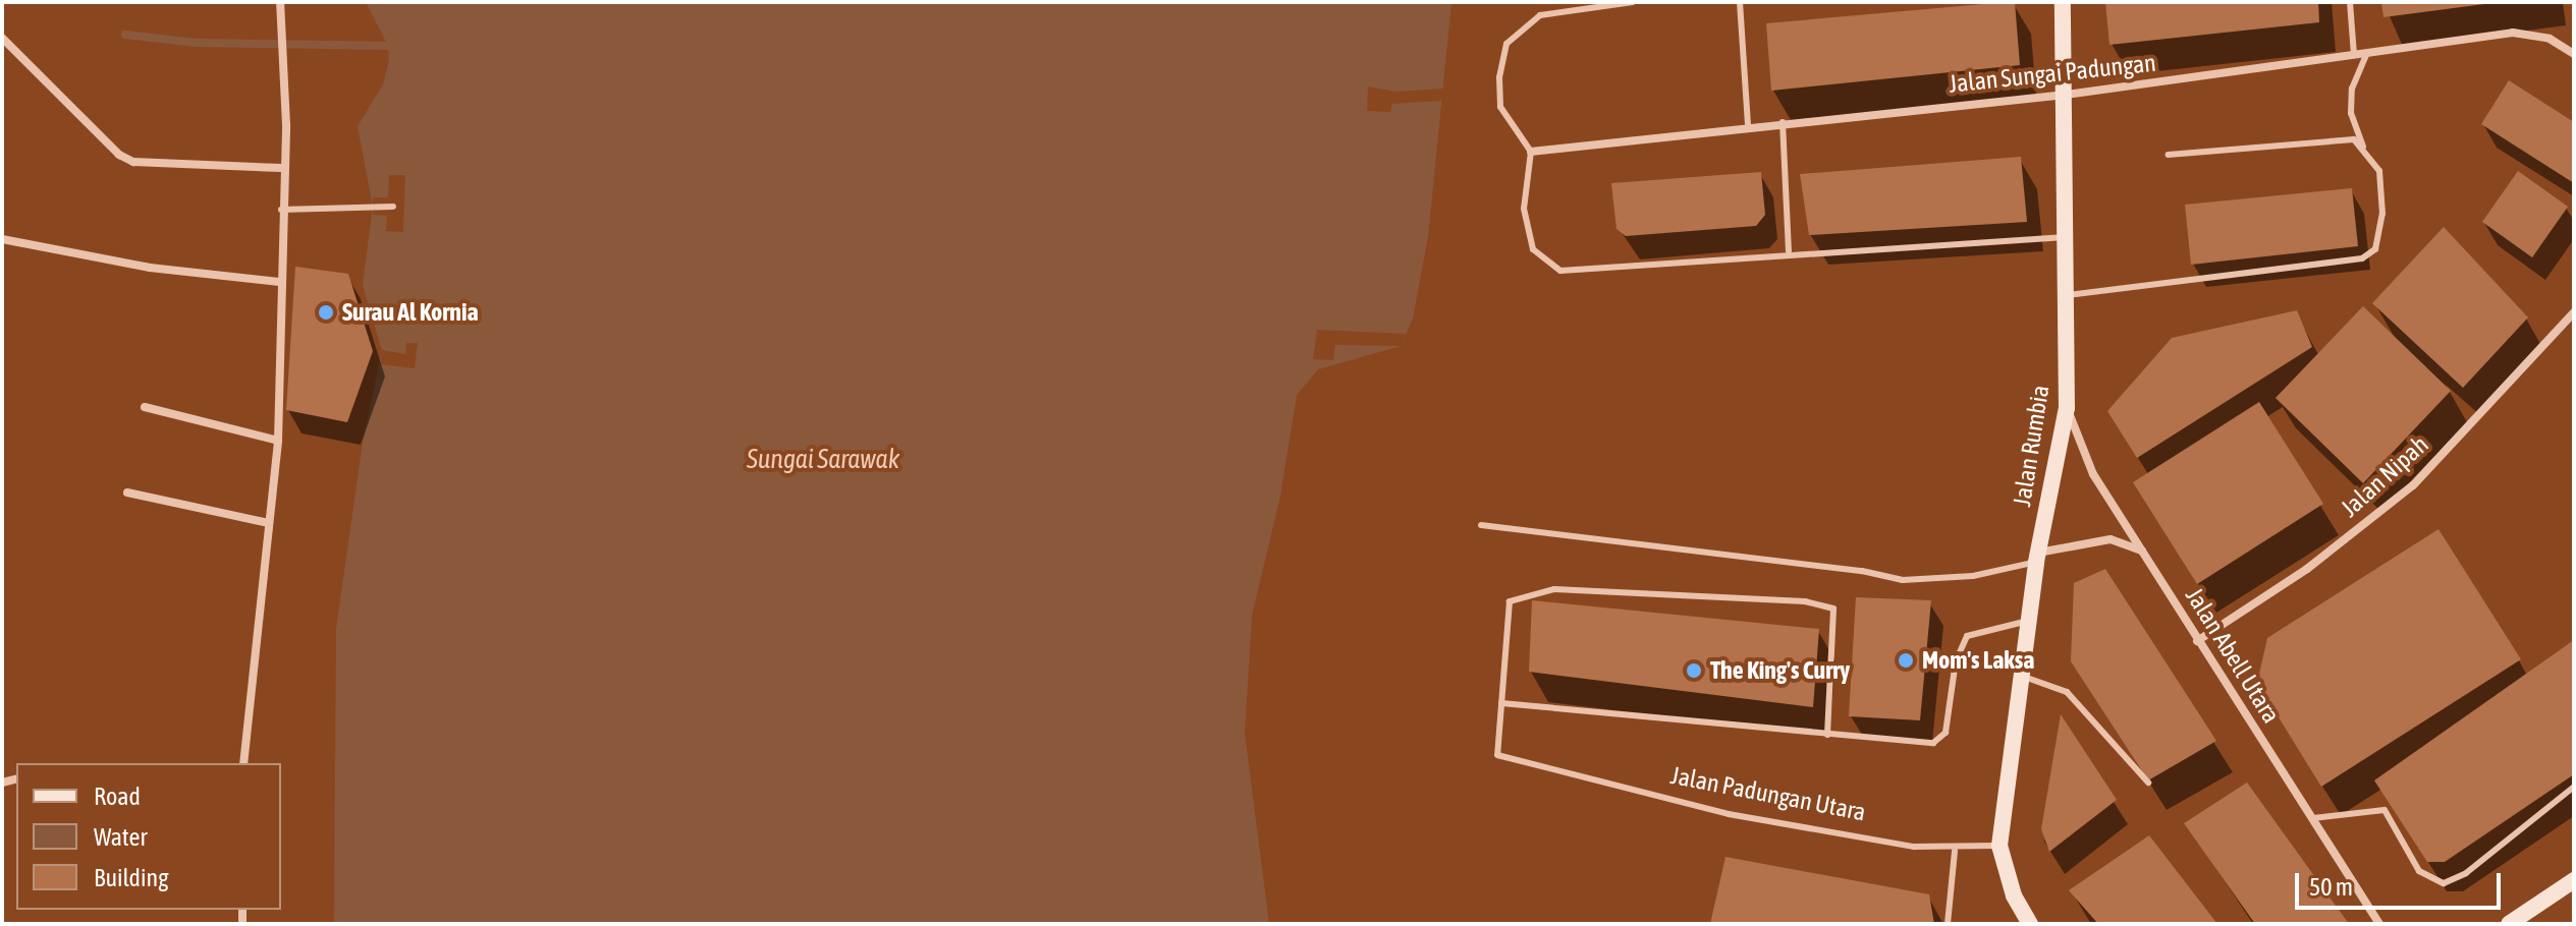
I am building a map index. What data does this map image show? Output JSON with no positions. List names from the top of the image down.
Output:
{
  "streets": {
    "street": [
      "Jalan Sungai Padungan",
      "Jalan Rumbia",
      "Jalan Nipah",
      "Jalan Abell Utara"
    ],
    "lane": ["Jalan Padungan Utara"]
  },
  "crossings": [
    ["Jalan Sungai Padungan", "Jalan Rumbia"],
    ["Jalan Rumbia", "Jalan Abell Utara"],
    ["Jalan Rumbia", "Jalan Padungan Utara"],
    ["Jalan Nipah", "Jalan Abell Utara"]
  ],
  "water": ["Sungai Sarawak"],
  "places": ["Surau Al Kornia", "Mom's Laksa", "The King's Curry"],
  "legend": ["Road", "Water", "Building"],
  "scale_bar": "50 m"
}
